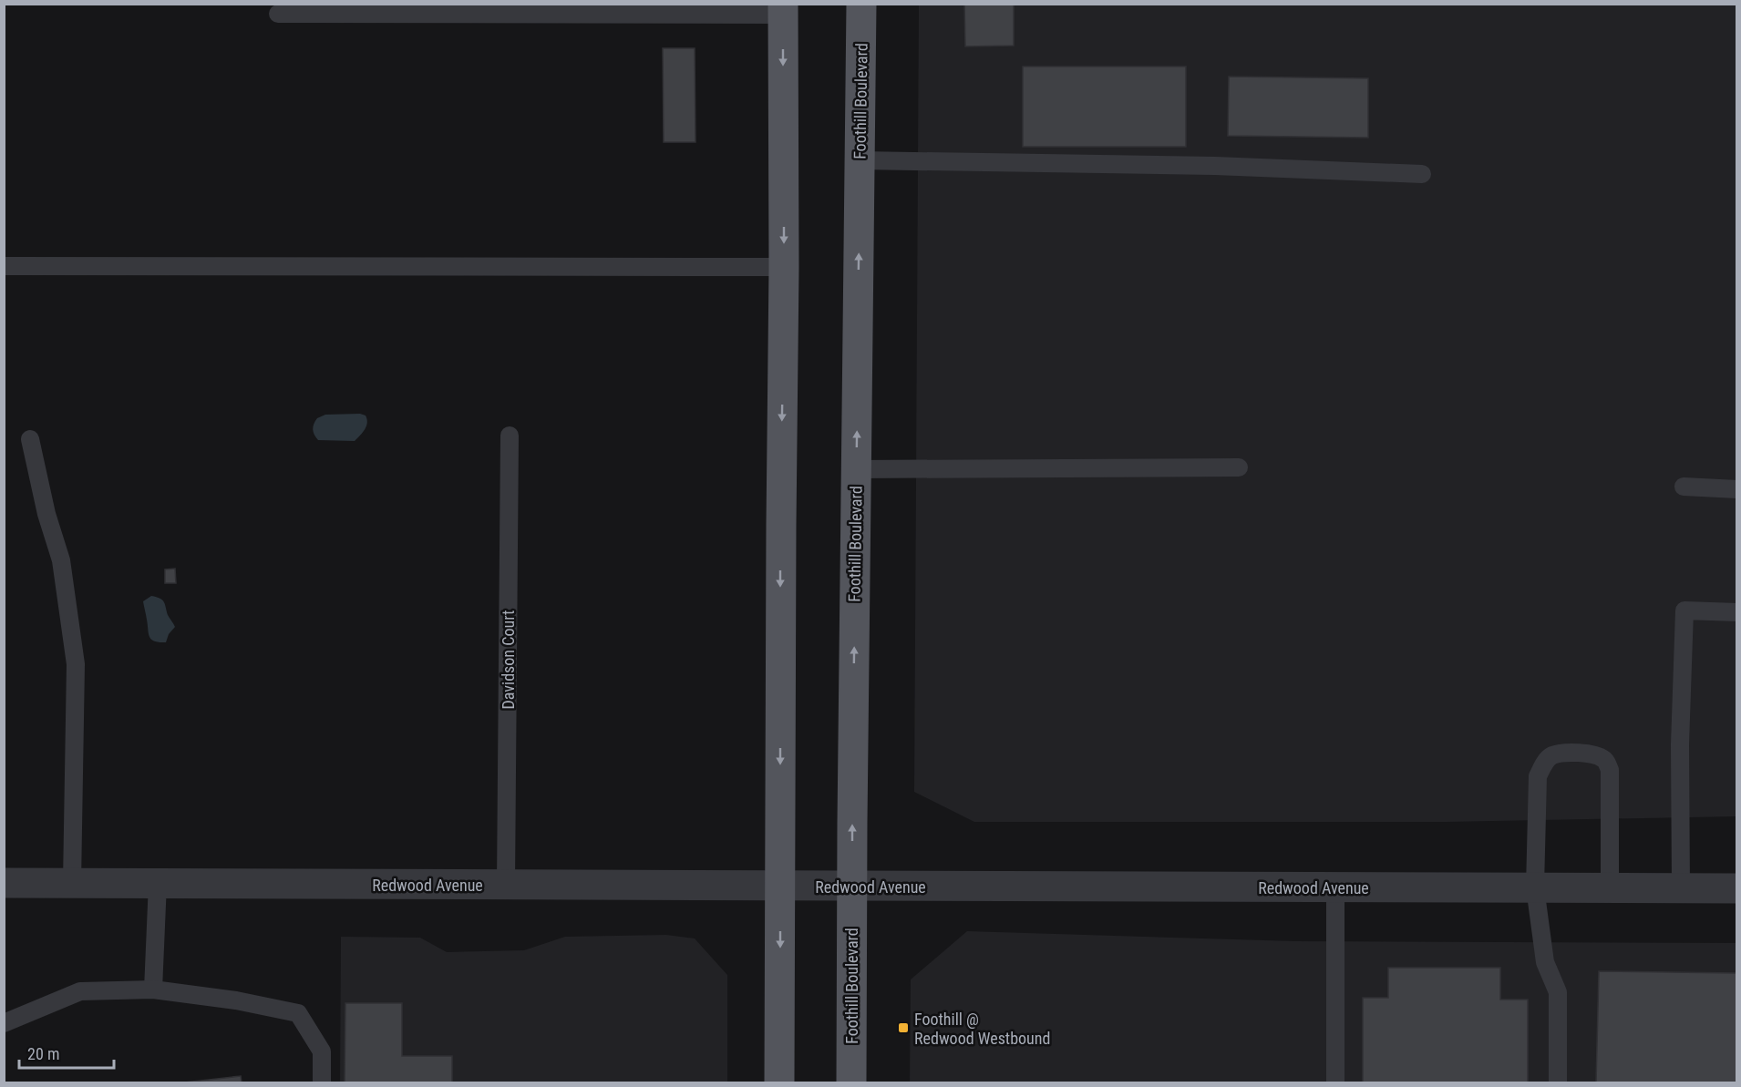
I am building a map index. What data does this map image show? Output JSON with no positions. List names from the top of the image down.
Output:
{
  "streets": {
    "main road": ["Foothill Boulevard"],
    "street": ["Redwood Avenue"],
    "lane": ["Davidson Court"]
  },
  "crossings": [
    ["Foothill Boulevard", "Redwood Avenue"],
    ["Davidson Court", "Redwood Avenue"]
  ],
  "places": {
    "transit": ["Foothill @ Redwood Westbound"]
  },
  "scale_bar": "20 m"
}
